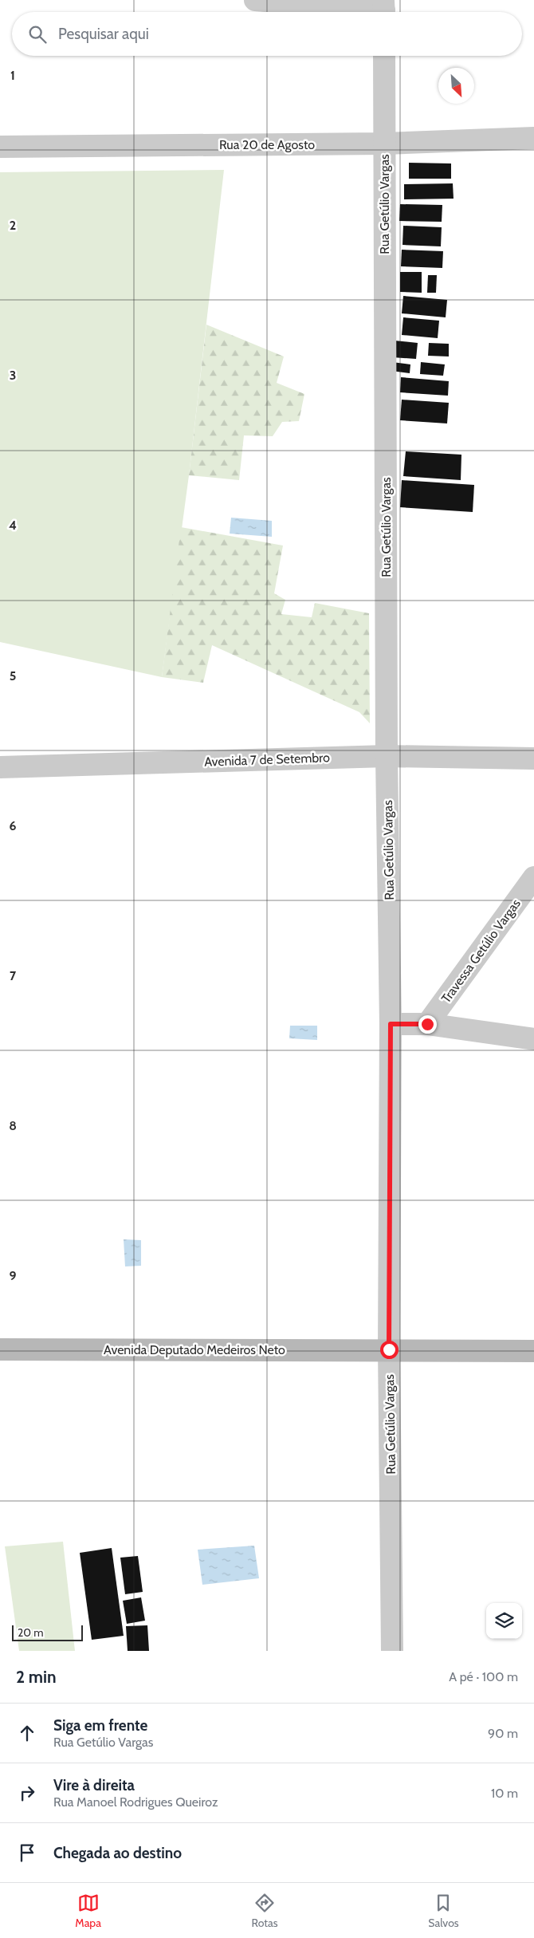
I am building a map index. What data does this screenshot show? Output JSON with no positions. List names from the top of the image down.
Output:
{
  "streets": {
    "main road": ["Avenida Deputado Medeiros Neto"],
    "street": [
      "Rua 20 de Agosto",
      "Rua Getúlio Vargas",
      "Avenida 7 de Setembro",
      "Travessa Getúlio Vargas"
    ]
  },
  "crossings": [
    ["Rua 20 de Agosto", "Rua Getúlio Vargas"],
    ["Rua Getúlio Vargas", "Avenida 7 de Setembro"],
    ["Rua Getúlio Vargas", "Avenida Deputado Medeiros Neto"]
  ],
  "scale_bar": "20 m",
  "north": "bottom right",
  "page": {
    "search": "Pesquisar aqui",
    "scale": "20 m",
    "heading": ["2 min", "A pé · 100 m"],
    "list": [
      ["Siga em frente", "Rua Getúlio Vargas", "90 m"],
      ["Vire à direita", "Rua Manoel Rodrigues Queiroz", "10 m"],
      "Chegada ao destino"
    ],
    "nav": ["Mapa", "Rotas", "Salvos"]
  },
  "grid": {
    "rows": [
      "1",
      "2",
      "3",
      "4",
      "5",
      "6",
      "7",
      "8",
      "9"
    ]
  }
}
